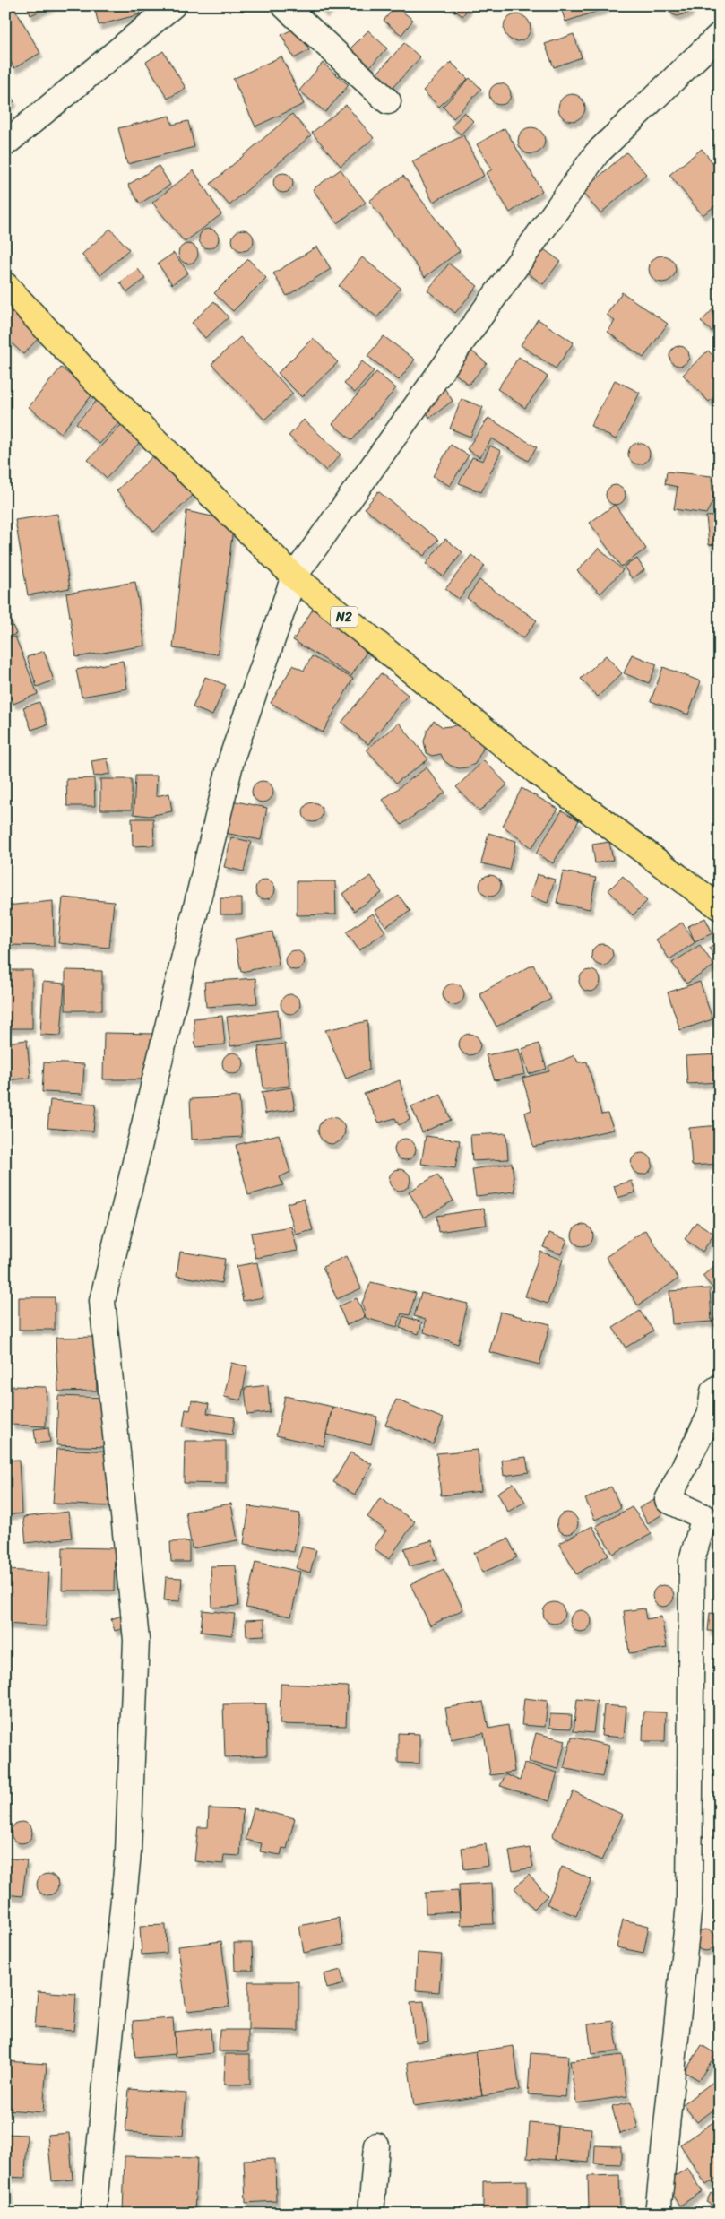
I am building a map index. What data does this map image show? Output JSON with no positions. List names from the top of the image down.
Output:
{
  "streets": {
    "highway": ["N2"]
  }
}
